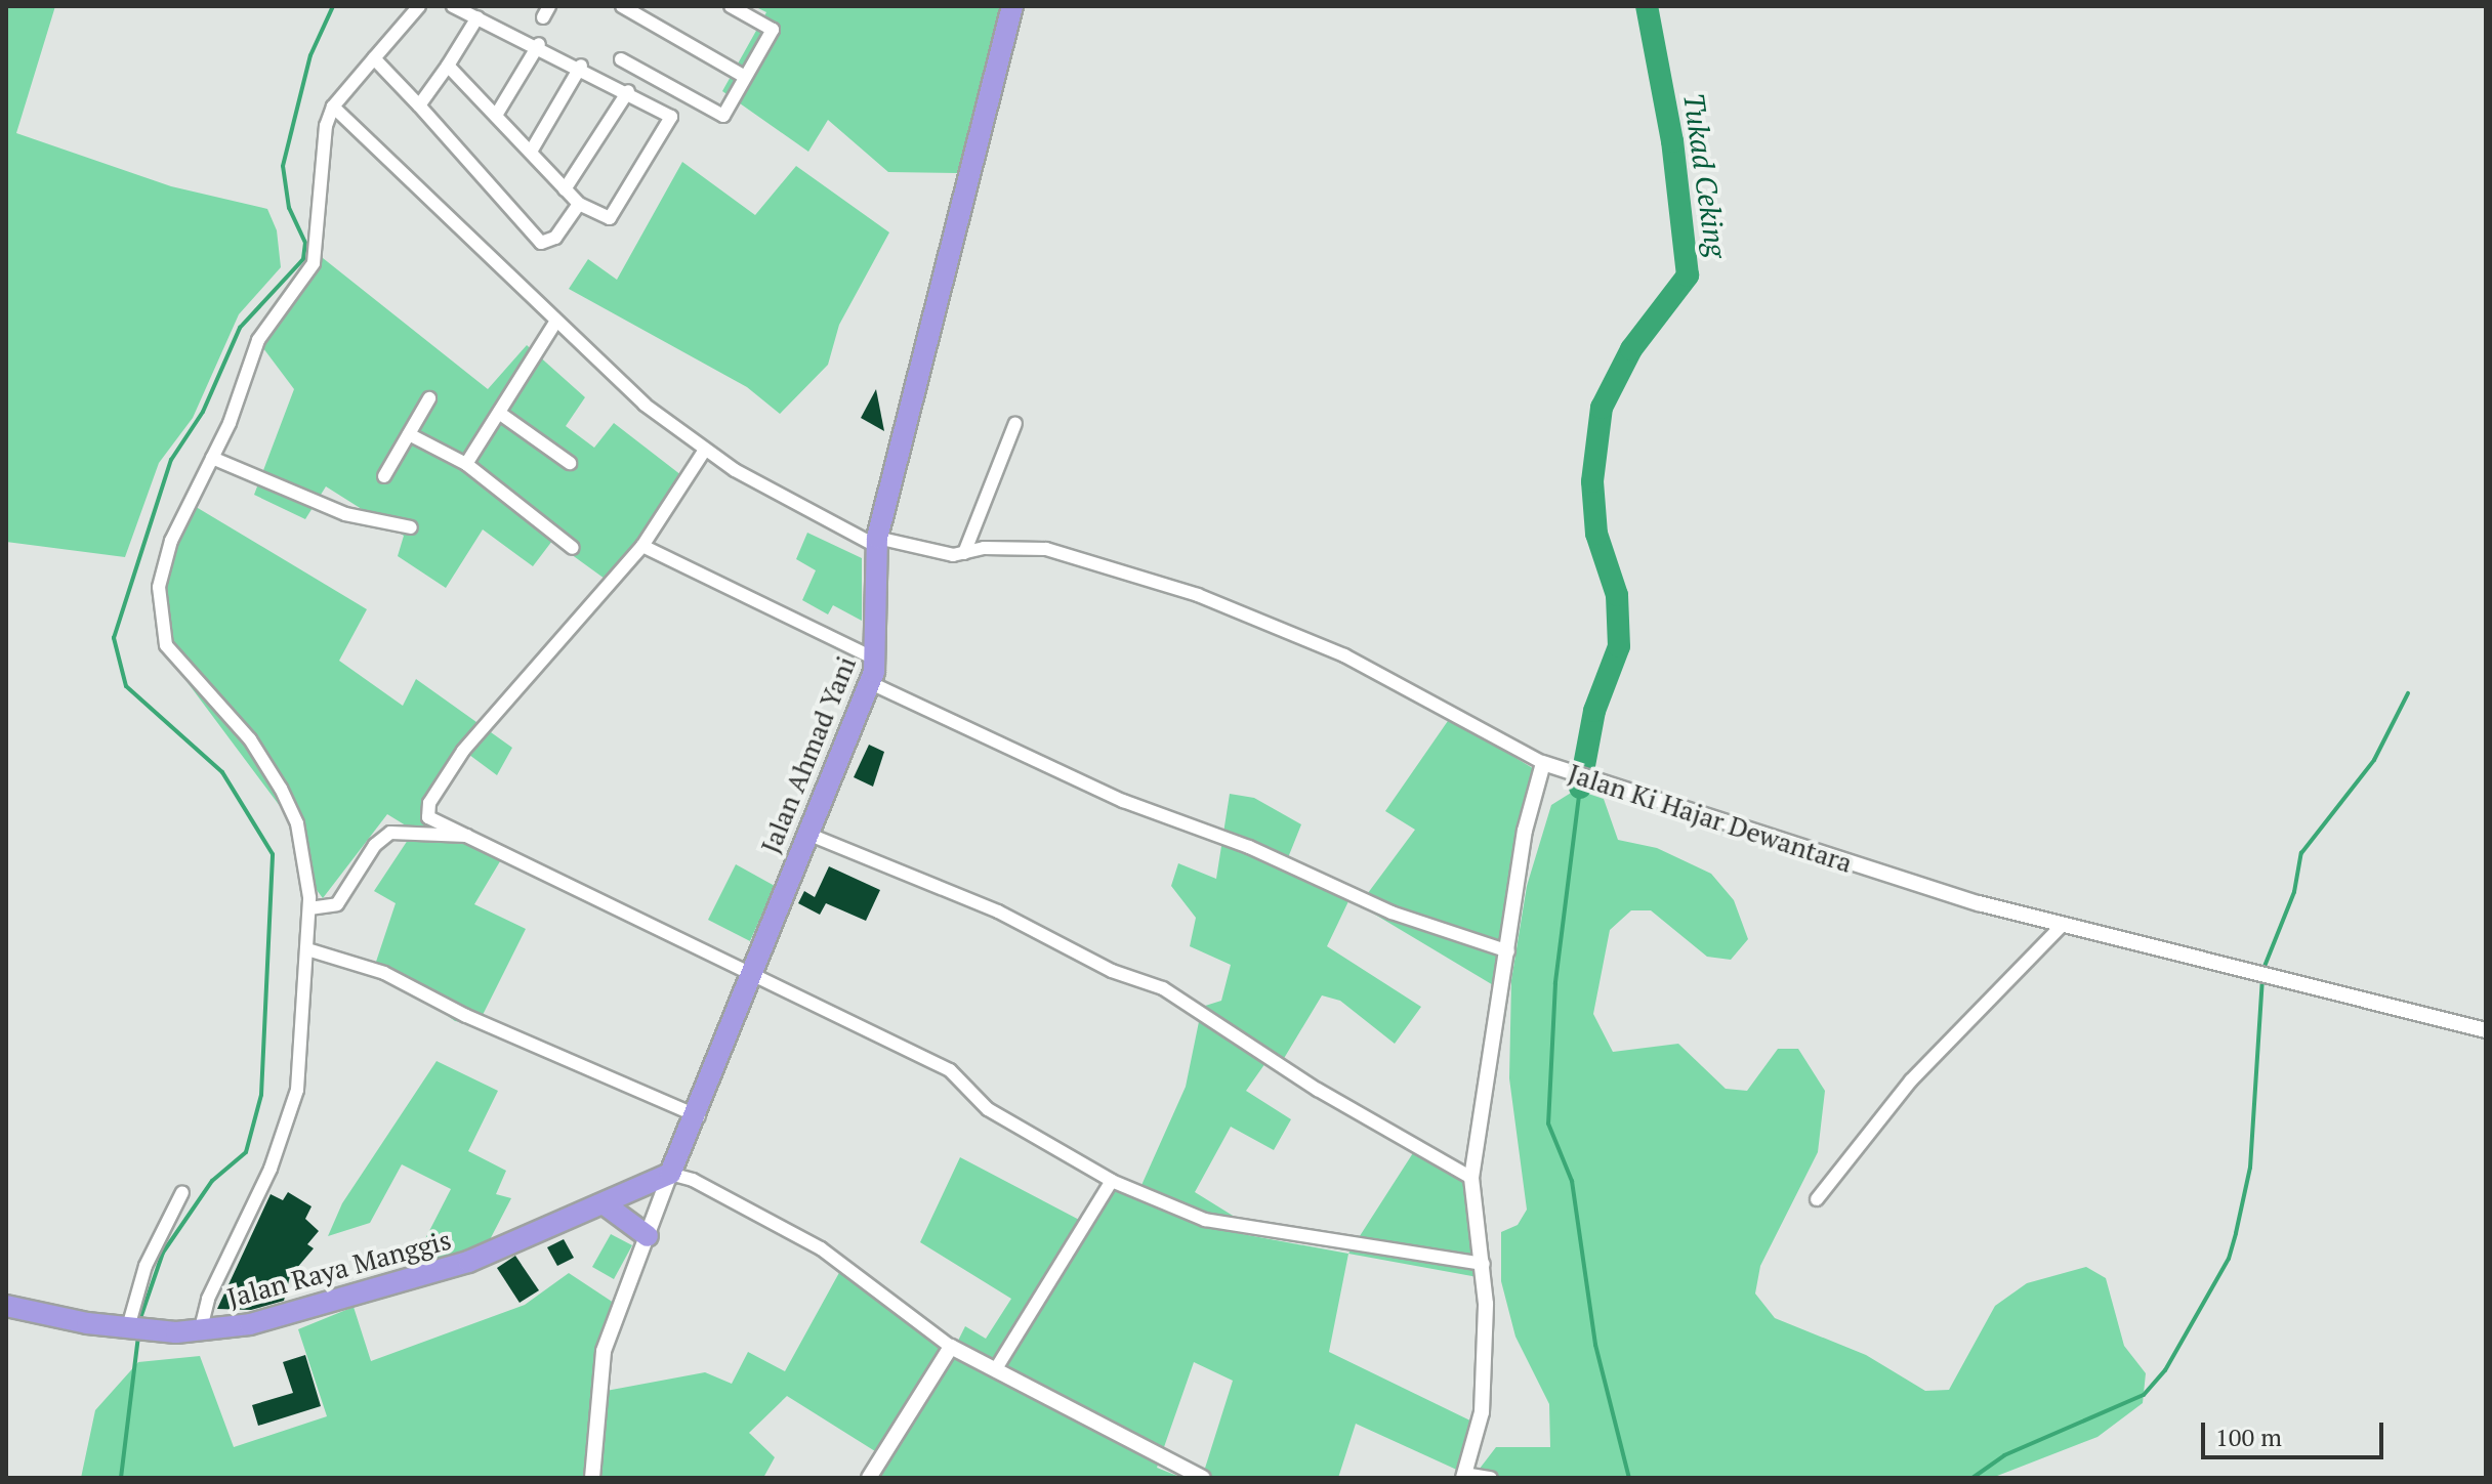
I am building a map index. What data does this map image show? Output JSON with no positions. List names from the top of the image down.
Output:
{
  "streets": {
    "highway": ["Jalan Ahmad Yani", "Jalan Raya Manggis"],
    "street": ["Jalan Ki Hajar Dewantara"]
  },
  "crossings": [
    ["Jalan Ahmad Yani", "Jalan Raya Manggis"]
  ],
  "water": ["Tukad Ceking"],
  "scale_bar": "100 m"
}
